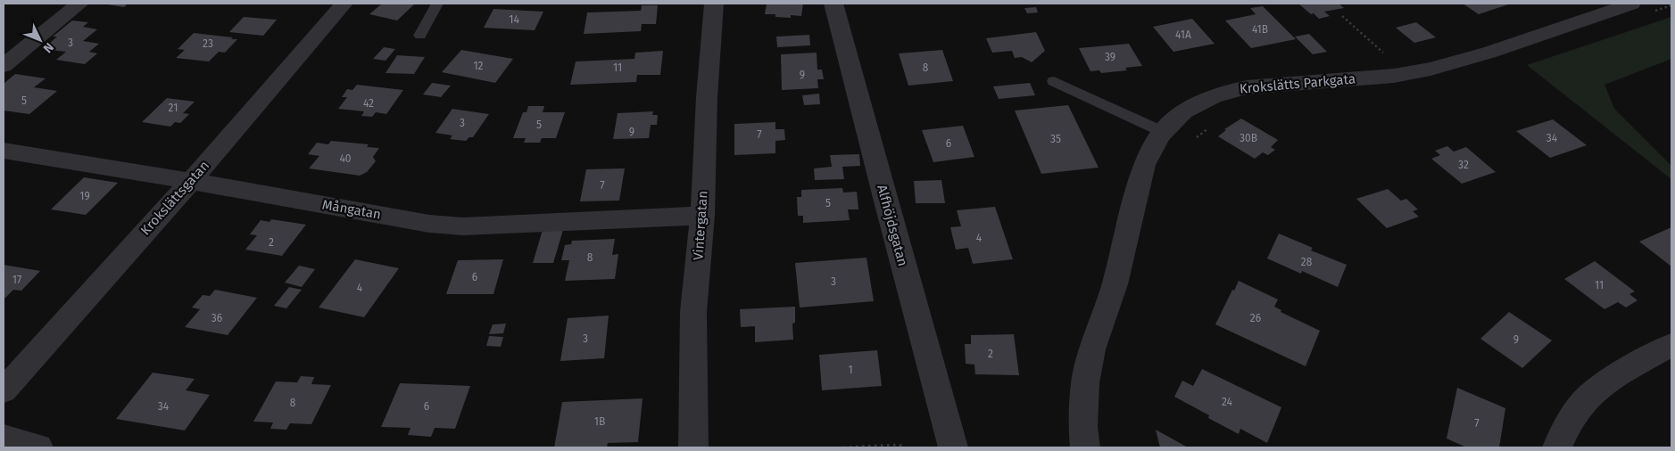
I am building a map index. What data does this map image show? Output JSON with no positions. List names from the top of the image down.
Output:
{
  "streets": {
    "street": [
      "Krokslätts Parkgata",
      "Krokslättsgatan",
      "Mångatan",
      "Vintergatan",
      "Alfhöjdsgatan"
    ]
  },
  "crossings": [
    ["Krokslättsgatan", "Mångatan"],
    ["Mångatan", "Vintergatan"]
  ],
  "house_numbers": [
    "14",
    "41B",
    "41A",
    "3",
    "23",
    "39",
    "12",
    "11",
    "8",
    "9",
    "5",
    "42",
    "21",
    "3",
    "5",
    "9",
    "7",
    "30B",
    "34",
    "35",
    "6",
    "40",
    "32",
    "7",
    "19",
    "5",
    "4",
    "2",
    "8",
    "28",
    "6",
    "17",
    "3",
    "11",
    "4",
    "36",
    "26",
    "3",
    "9",
    "2",
    "1",
    "24",
    "8",
    "34",
    "6",
    "1B",
    "7"
  ],
  "north": "bottom right"
}
